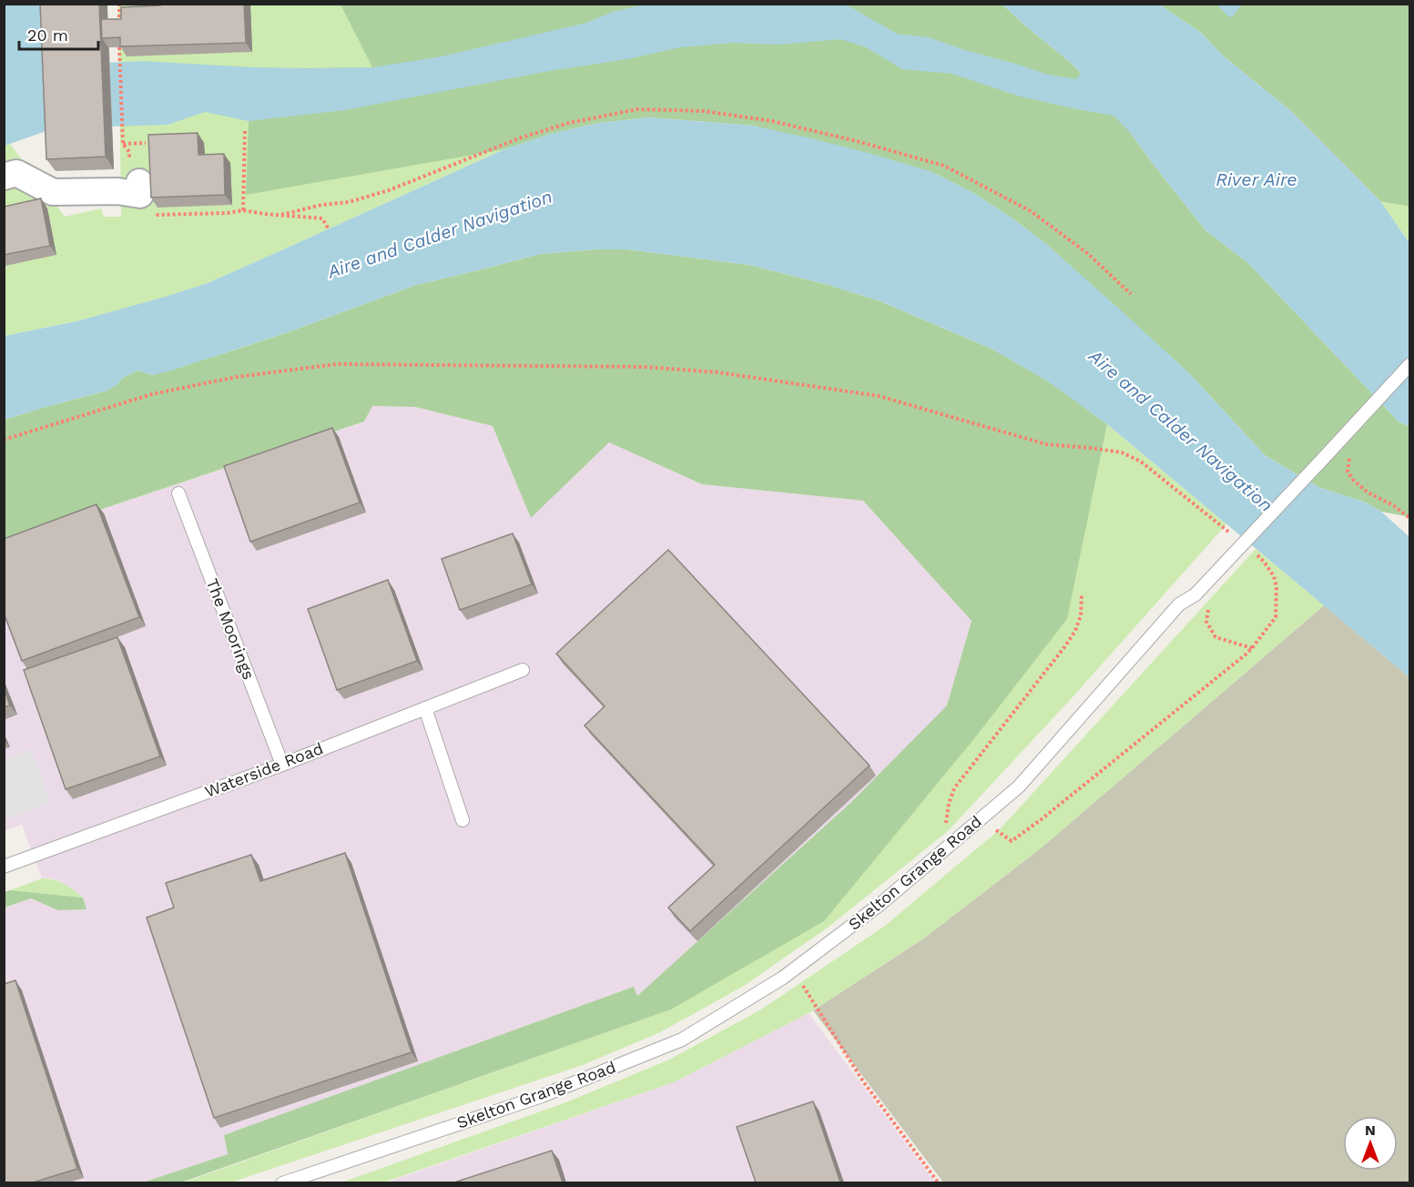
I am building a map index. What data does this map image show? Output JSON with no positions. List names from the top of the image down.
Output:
{
  "streets": {
    "lane": ["The Moorings", "Waterside Road", "Skelton Grange Road"]
  },
  "crossings": [
    ["The Moorings", "Waterside Road"]
  ],
  "water": ["River Aire", "Aire and Calder Navigation"],
  "scale_bar": "20 m",
  "north": "top"
}
